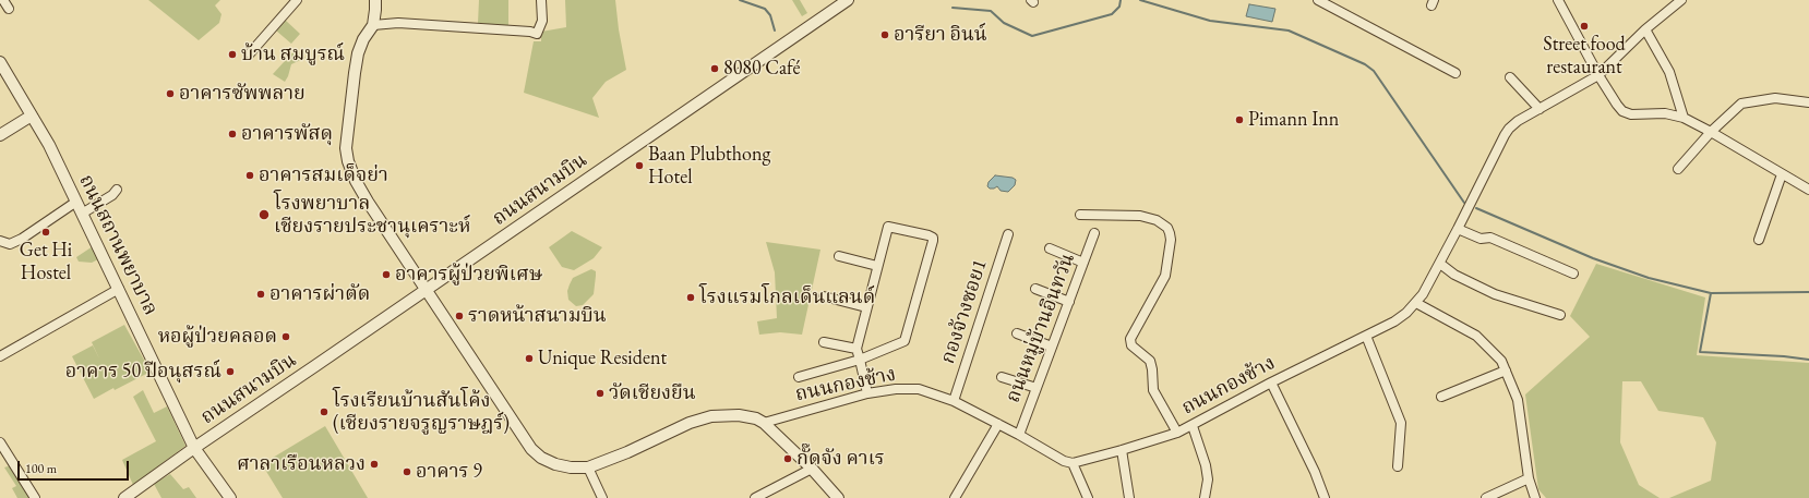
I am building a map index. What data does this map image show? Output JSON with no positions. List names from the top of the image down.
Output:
{
  "streets": {
    "street": [
      "ถนนสนามบิน",
      "ถนนสถานพยาบาล",
      "กองจ้างซอย1",
      "ถนนหมู่บ้านอินทวัน",
      "ถนนกองช้าง"
    ]
  },
  "crossings": [
    ["ถนนสนามบิน", "ถนนสถานพยาบาล"],
    ["กองจ้างซอย1", "ถนนกองช้าง"],
    ["ถนนหมู่บ้านอินทวัน", "ถนนกองช้าง"]
  ],
  "places": [
    "Street food restaurant",
    "อารียา อินน์",
    "บ้าน สมบูรณ์",
    "8080 Café",
    "อาคารซัพพลาย",
    "Pimann Inn",
    "อาคารพัสดุ",
    "Baan Plubthong Hotel",
    "อาคารสมเด็จย่า",
    "โรงพยาบาล เชียงรายประชานุเคราะห์",
    "Get Hi Hostel",
    "อาคารผู้ป่วยพิเศษ",
    "อาคารผ่าตัด",
    "โรงแรมโกลเด็นแลนด์",
    "ราดหน้าสนามบิน",
    "หอผู้ป่วยคลอด",
    "Unique Resident",
    "อาคาร 50 ปีอนุสรณ์",
    "วัดเชียงยืน",
    "โรงเรียนบ้านสันโค้ง (เชียงรายจรูญราษฎร์)",
    "กั๊ดจัง คาเร",
    "ศาลาเรือนหลวง",
    "อาคาร 9"
  ],
  "scale_bar": "100 m"
}
